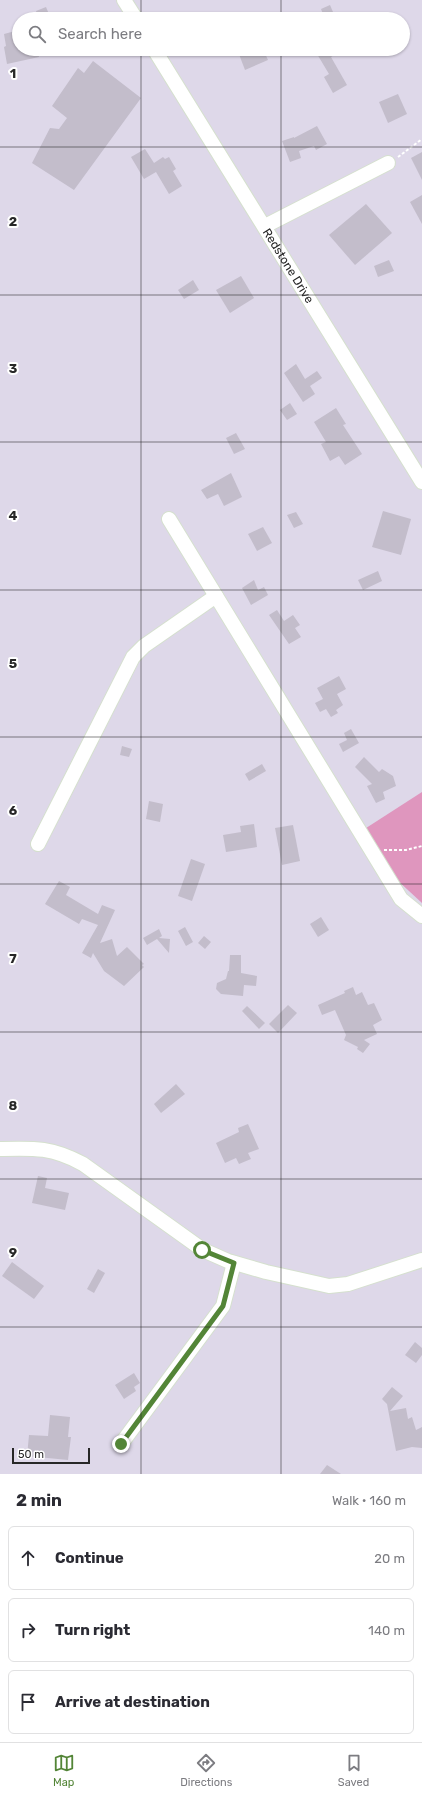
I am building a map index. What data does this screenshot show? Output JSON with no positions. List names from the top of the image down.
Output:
{
  "streets": {
    "street": ["Redstone Drive"]
  },
  "scale_bar": "50 m",
  "page": {
    "search": "Search here",
    "scale": "50 m",
    "heading": ["2 min", "Walk · 160 m"],
    "list": [
      ["Continue", "20 m"],
      ["Turn right", "140 m"],
      "Arrive at destination"
    ],
    "nav": ["Map", "Directions", "Saved"]
  },
  "grid": {
    "rows": [
      "1",
      "2",
      "3",
      "4",
      "5",
      "6",
      "7",
      "8",
      "9"
    ]
  }
}
